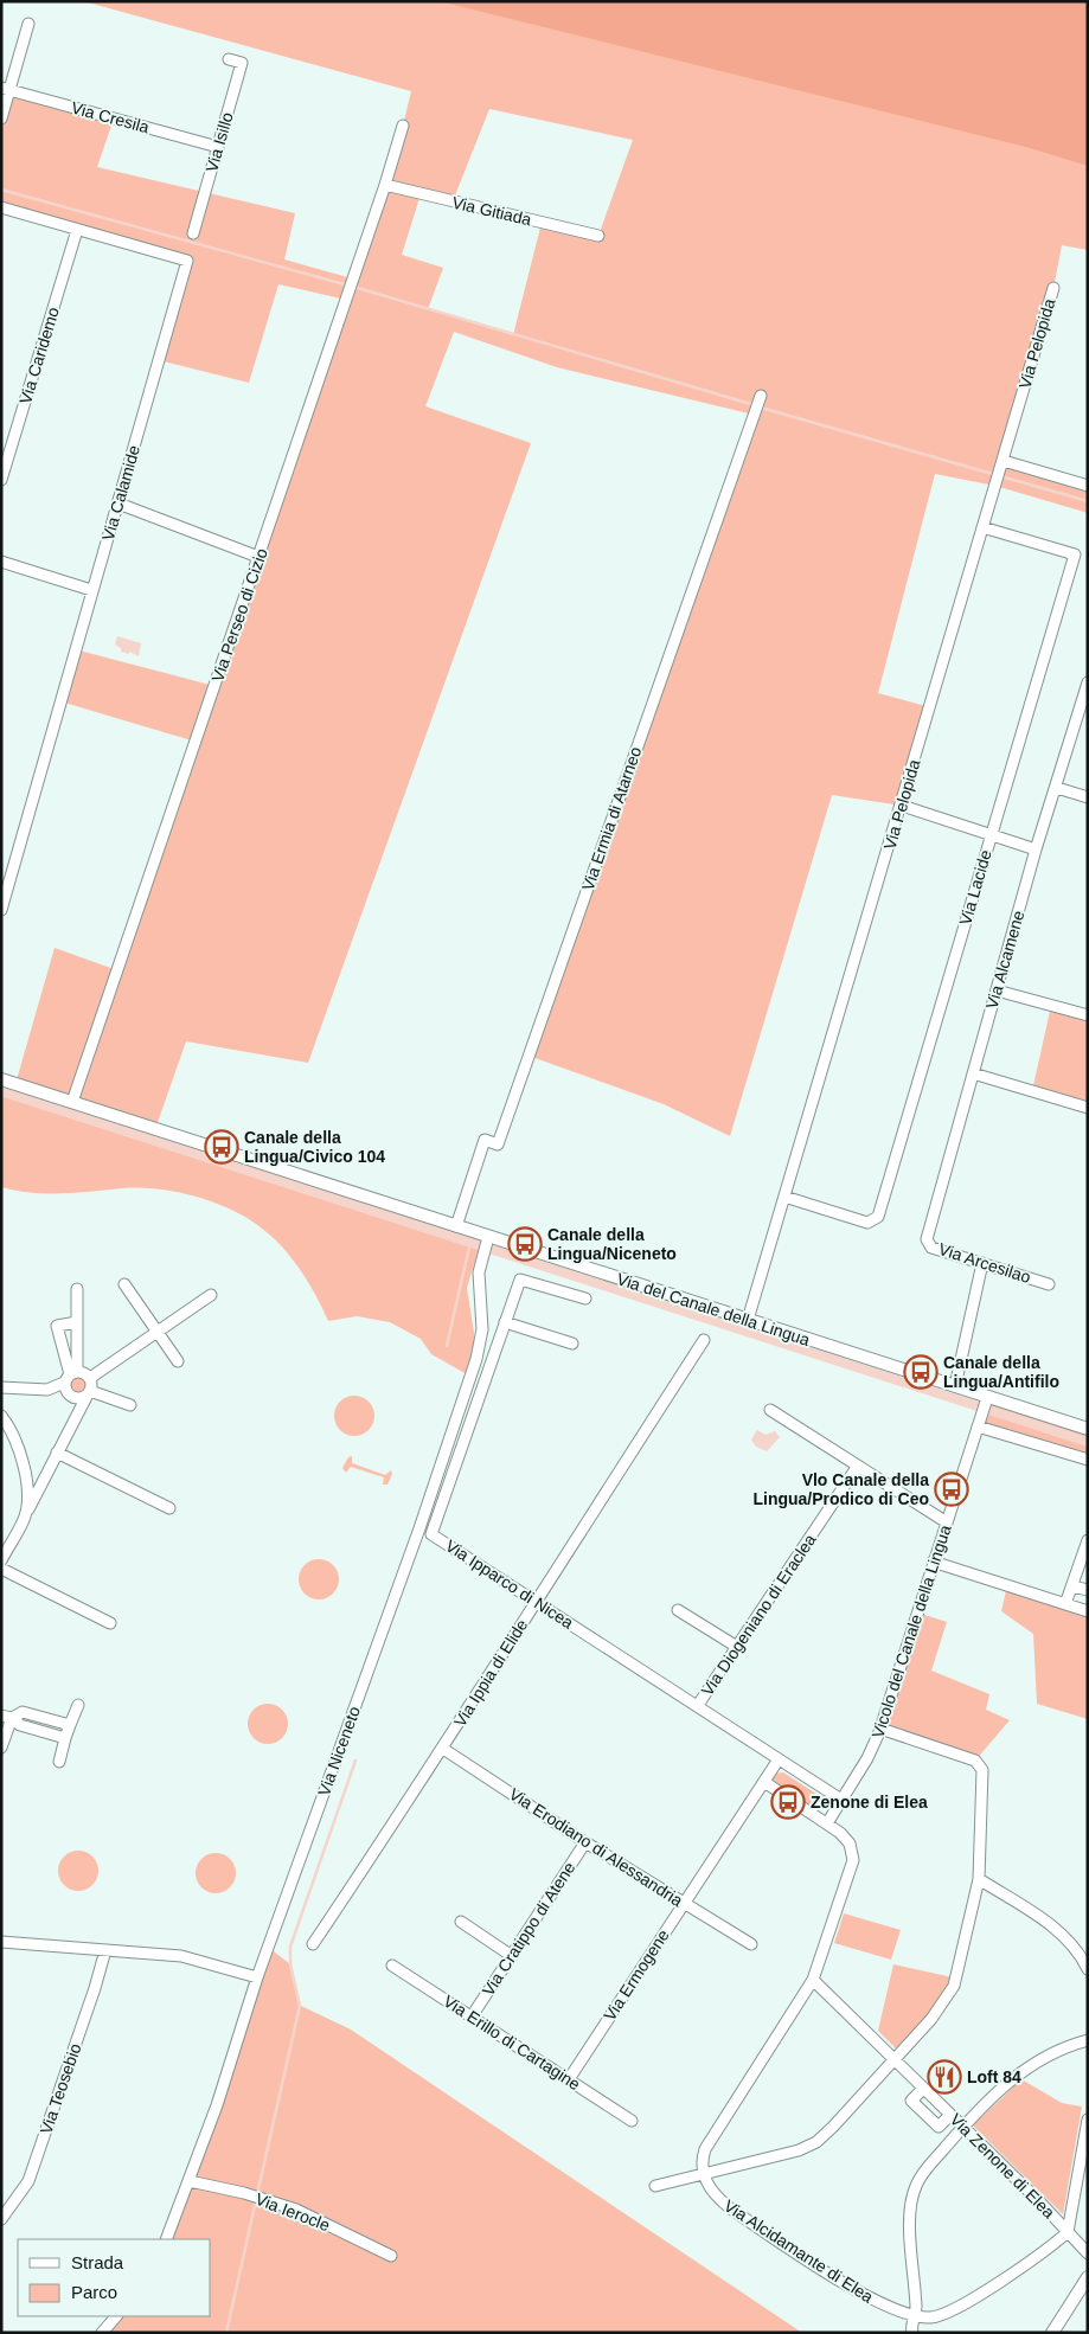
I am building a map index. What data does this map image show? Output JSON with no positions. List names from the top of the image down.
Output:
{
  "streets": {
    "street": [
      "Via Cresila",
      "Via Isillo",
      "Via Gitiada",
      "Via Pelopida",
      "Via Caridemo",
      "Via Calamide",
      "Via Perseo di Cizio",
      "Via Ermia di Atarneo",
      "Via Lacide",
      "Via Alcamene",
      "Via Arcesilao",
      "Via del Canale della Lingua",
      "Via Ipparco di Nicea",
      "Via Diogeniano di Eraclea",
      "Vicolo del Canale della Lingua",
      "Via Ippia di Elide",
      "Via Niceneto",
      "Via Erodiano di Alessandria",
      "Via Cratippo di Atene",
      "Via Ermogene",
      "Via Erillo di Cartagine",
      "Via Teosebio",
      "Via Zenone di Elea",
      "Via Ierocle",
      "Via Alcidamante di Elea"
    ]
  },
  "crossings": [
    ["Via Cresila", "Via Isillo"],
    ["Via Gitiada", "Via Perseo di Cizio"],
    ["Via Pelopida", "Via Lacide"],
    ["Via Pelopida", "Via del Canale della Lingua"],
    ["Via Caridemo", "Via Calamide"],
    ["Via Perseo di Cizio", "Via del Canale della Lingua"],
    ["Via Ermia di Atarneo", "Via del Canale della Lingua"],
    ["Via Alcamene", "Via Arcesilao"],
    ["Via del Canale della Lingua", "Vicolo del Canale della Lingua"],
    ["Via del Canale della Lingua", "Via Niceneto"],
    ["Via Ipparco di Nicea", "Via Diogeniano di Eraclea"],
    ["Via Ipparco di Nicea", "Vicolo del Canale della Lingua"],
    ["Via Ipparco di Nicea", "Via Ippia di Elide"],
    ["Via Ipparco di Nicea", "Via Ermogene"],
    ["Via Ippia di Elide", "Via Erodiano di Alessandria"],
    ["Via Niceneto", "Via Ierocle"],
    ["Via Erodiano di Alessandria", "Via Cratippo di Atene"],
    ["Via Erodiano di Alessandria", "Via Ermogene"],
    ["Via Cratippo di Atene", "Via Erillo di Cartagine"],
    ["Via Ermogene", "Via Erillo di Cartagine"],
    ["Via Zenone di Elea", "Via Alcidamante di Elea"]
  ],
  "places": {
    "bus stop": [
      "Canale della Lingua/Civico 104",
      "Canale della Lingua/Niceneto",
      "Canale della Lingua/Antifilo",
      "Vlo Canale della Lingua/Prodico di Ceo",
      "Zenone di Elea"
    ],
    "restaurant": ["Loft 84"]
  },
  "legend": ["Strada", "Parco"]
}
